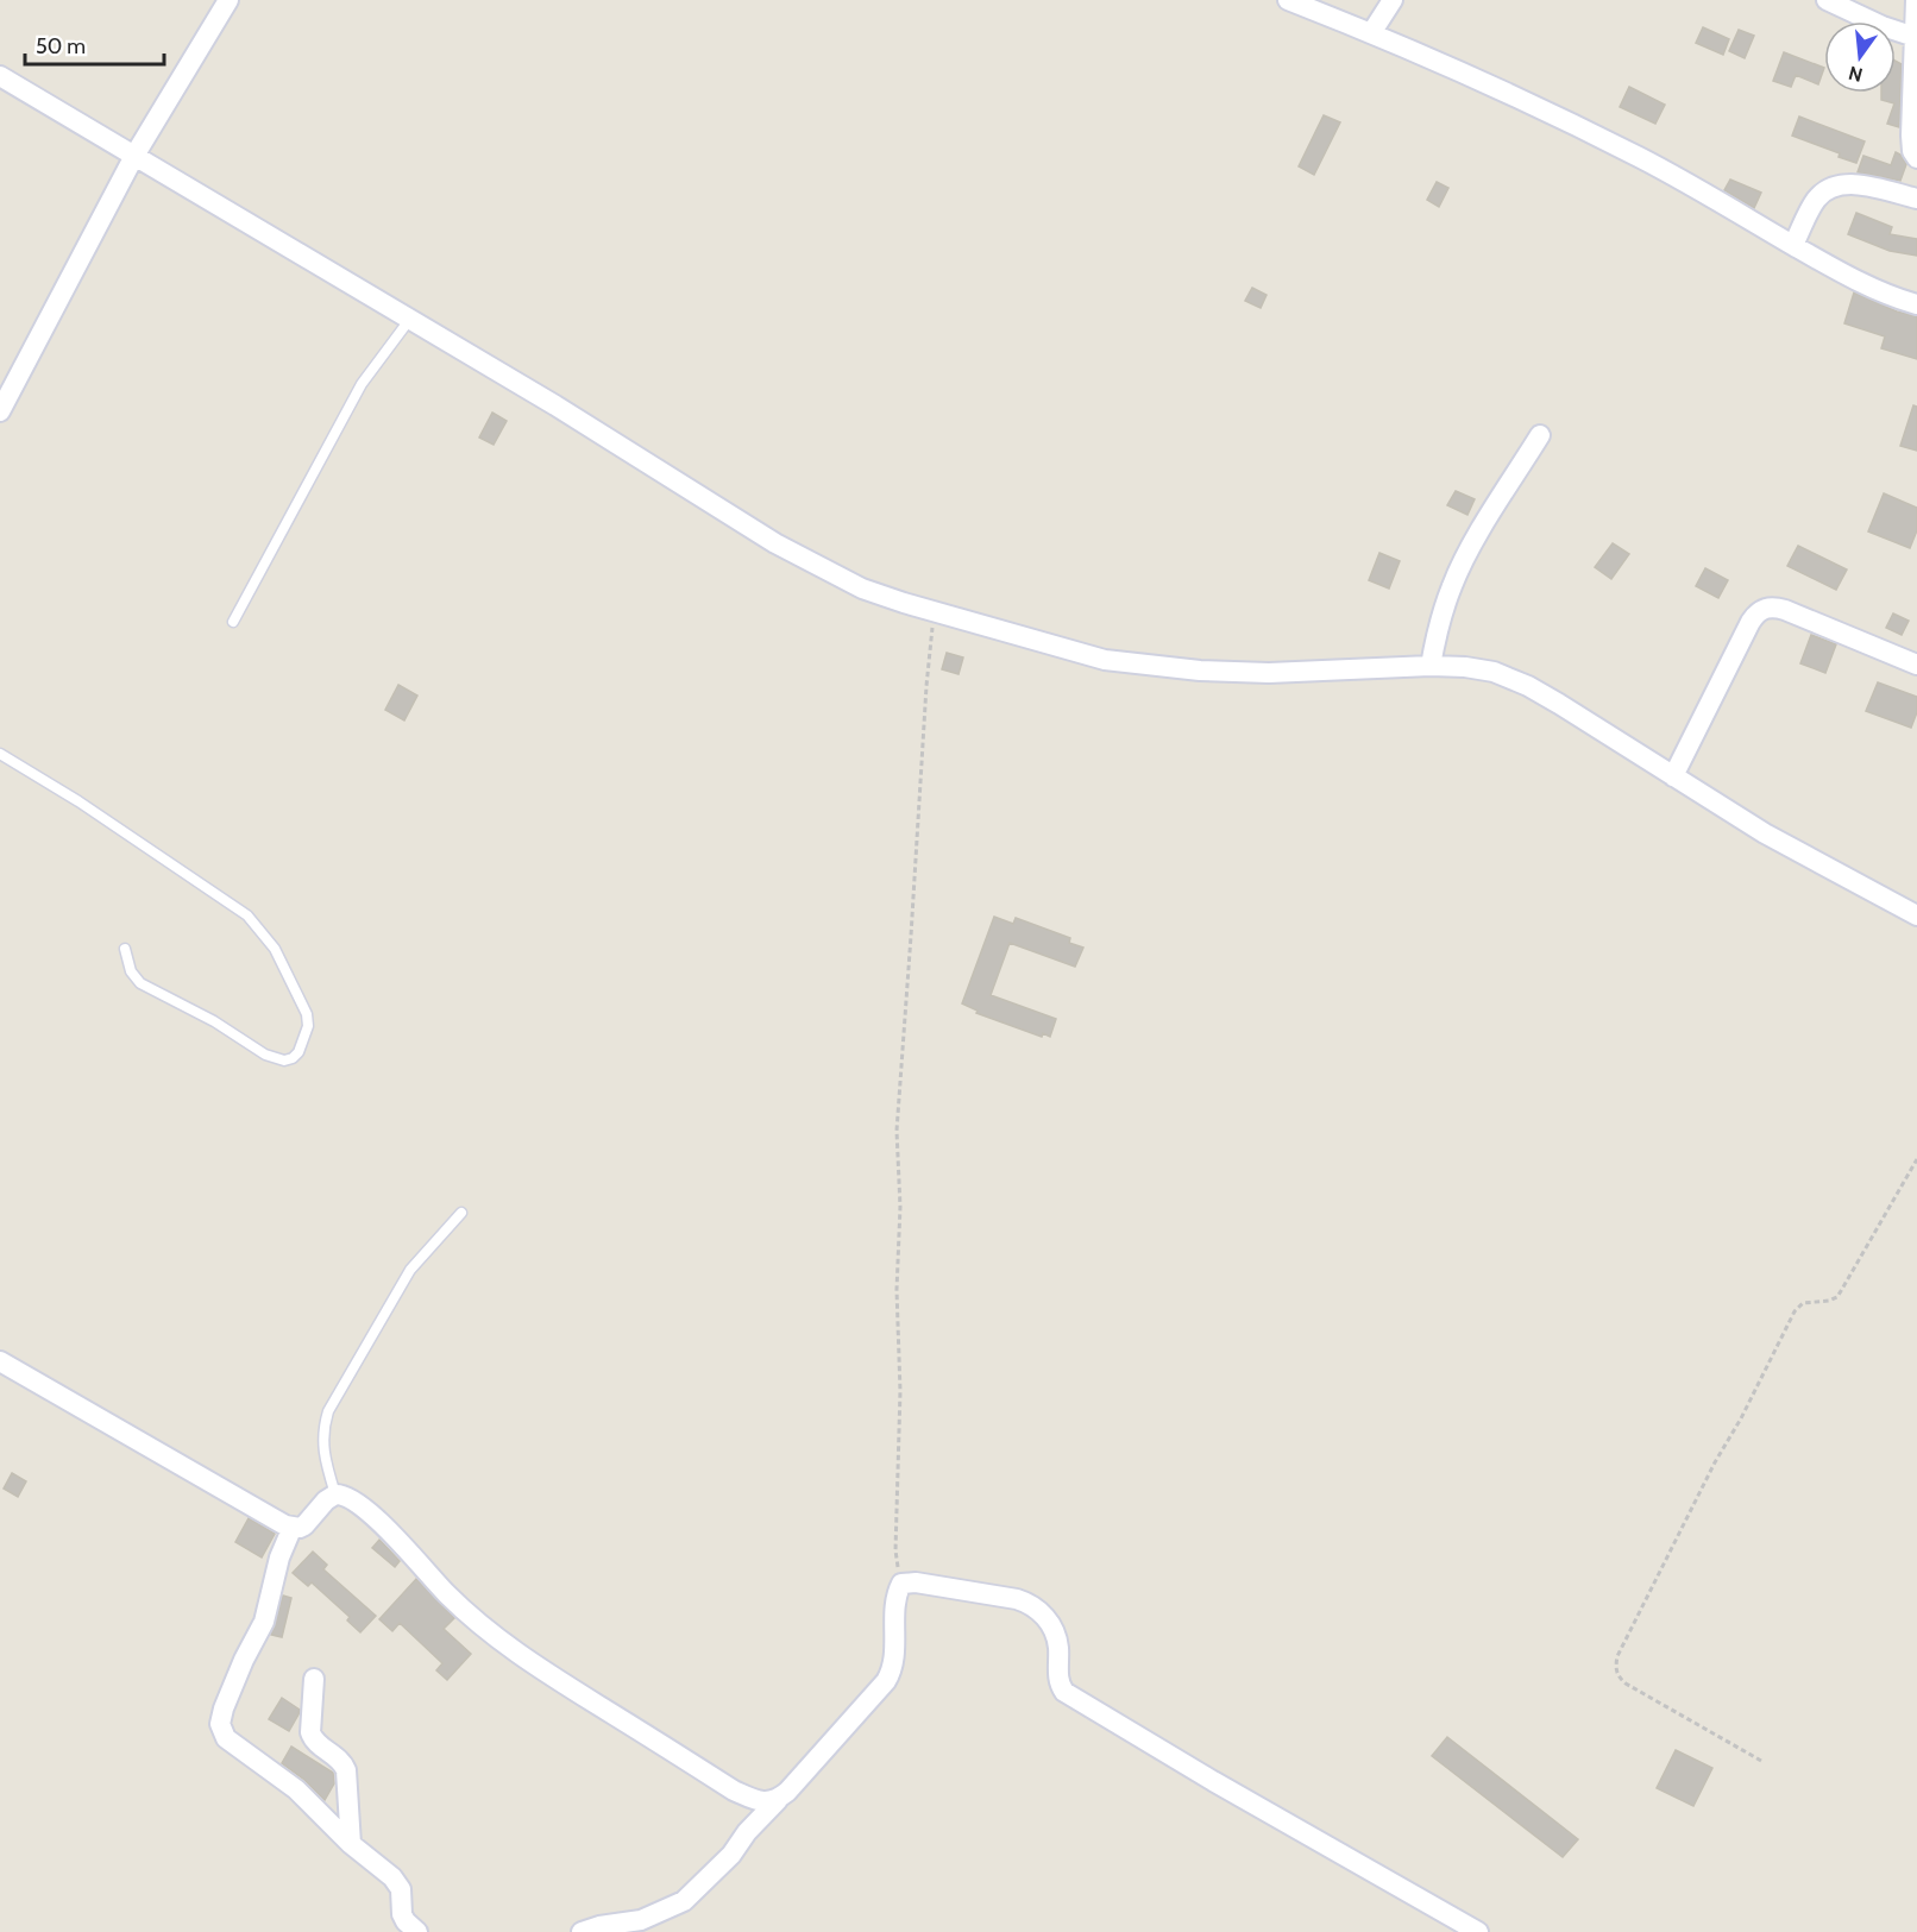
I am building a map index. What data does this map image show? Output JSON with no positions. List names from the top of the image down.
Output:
{
  "scale_bar": "50 m",
  "north": "bottom"
}
